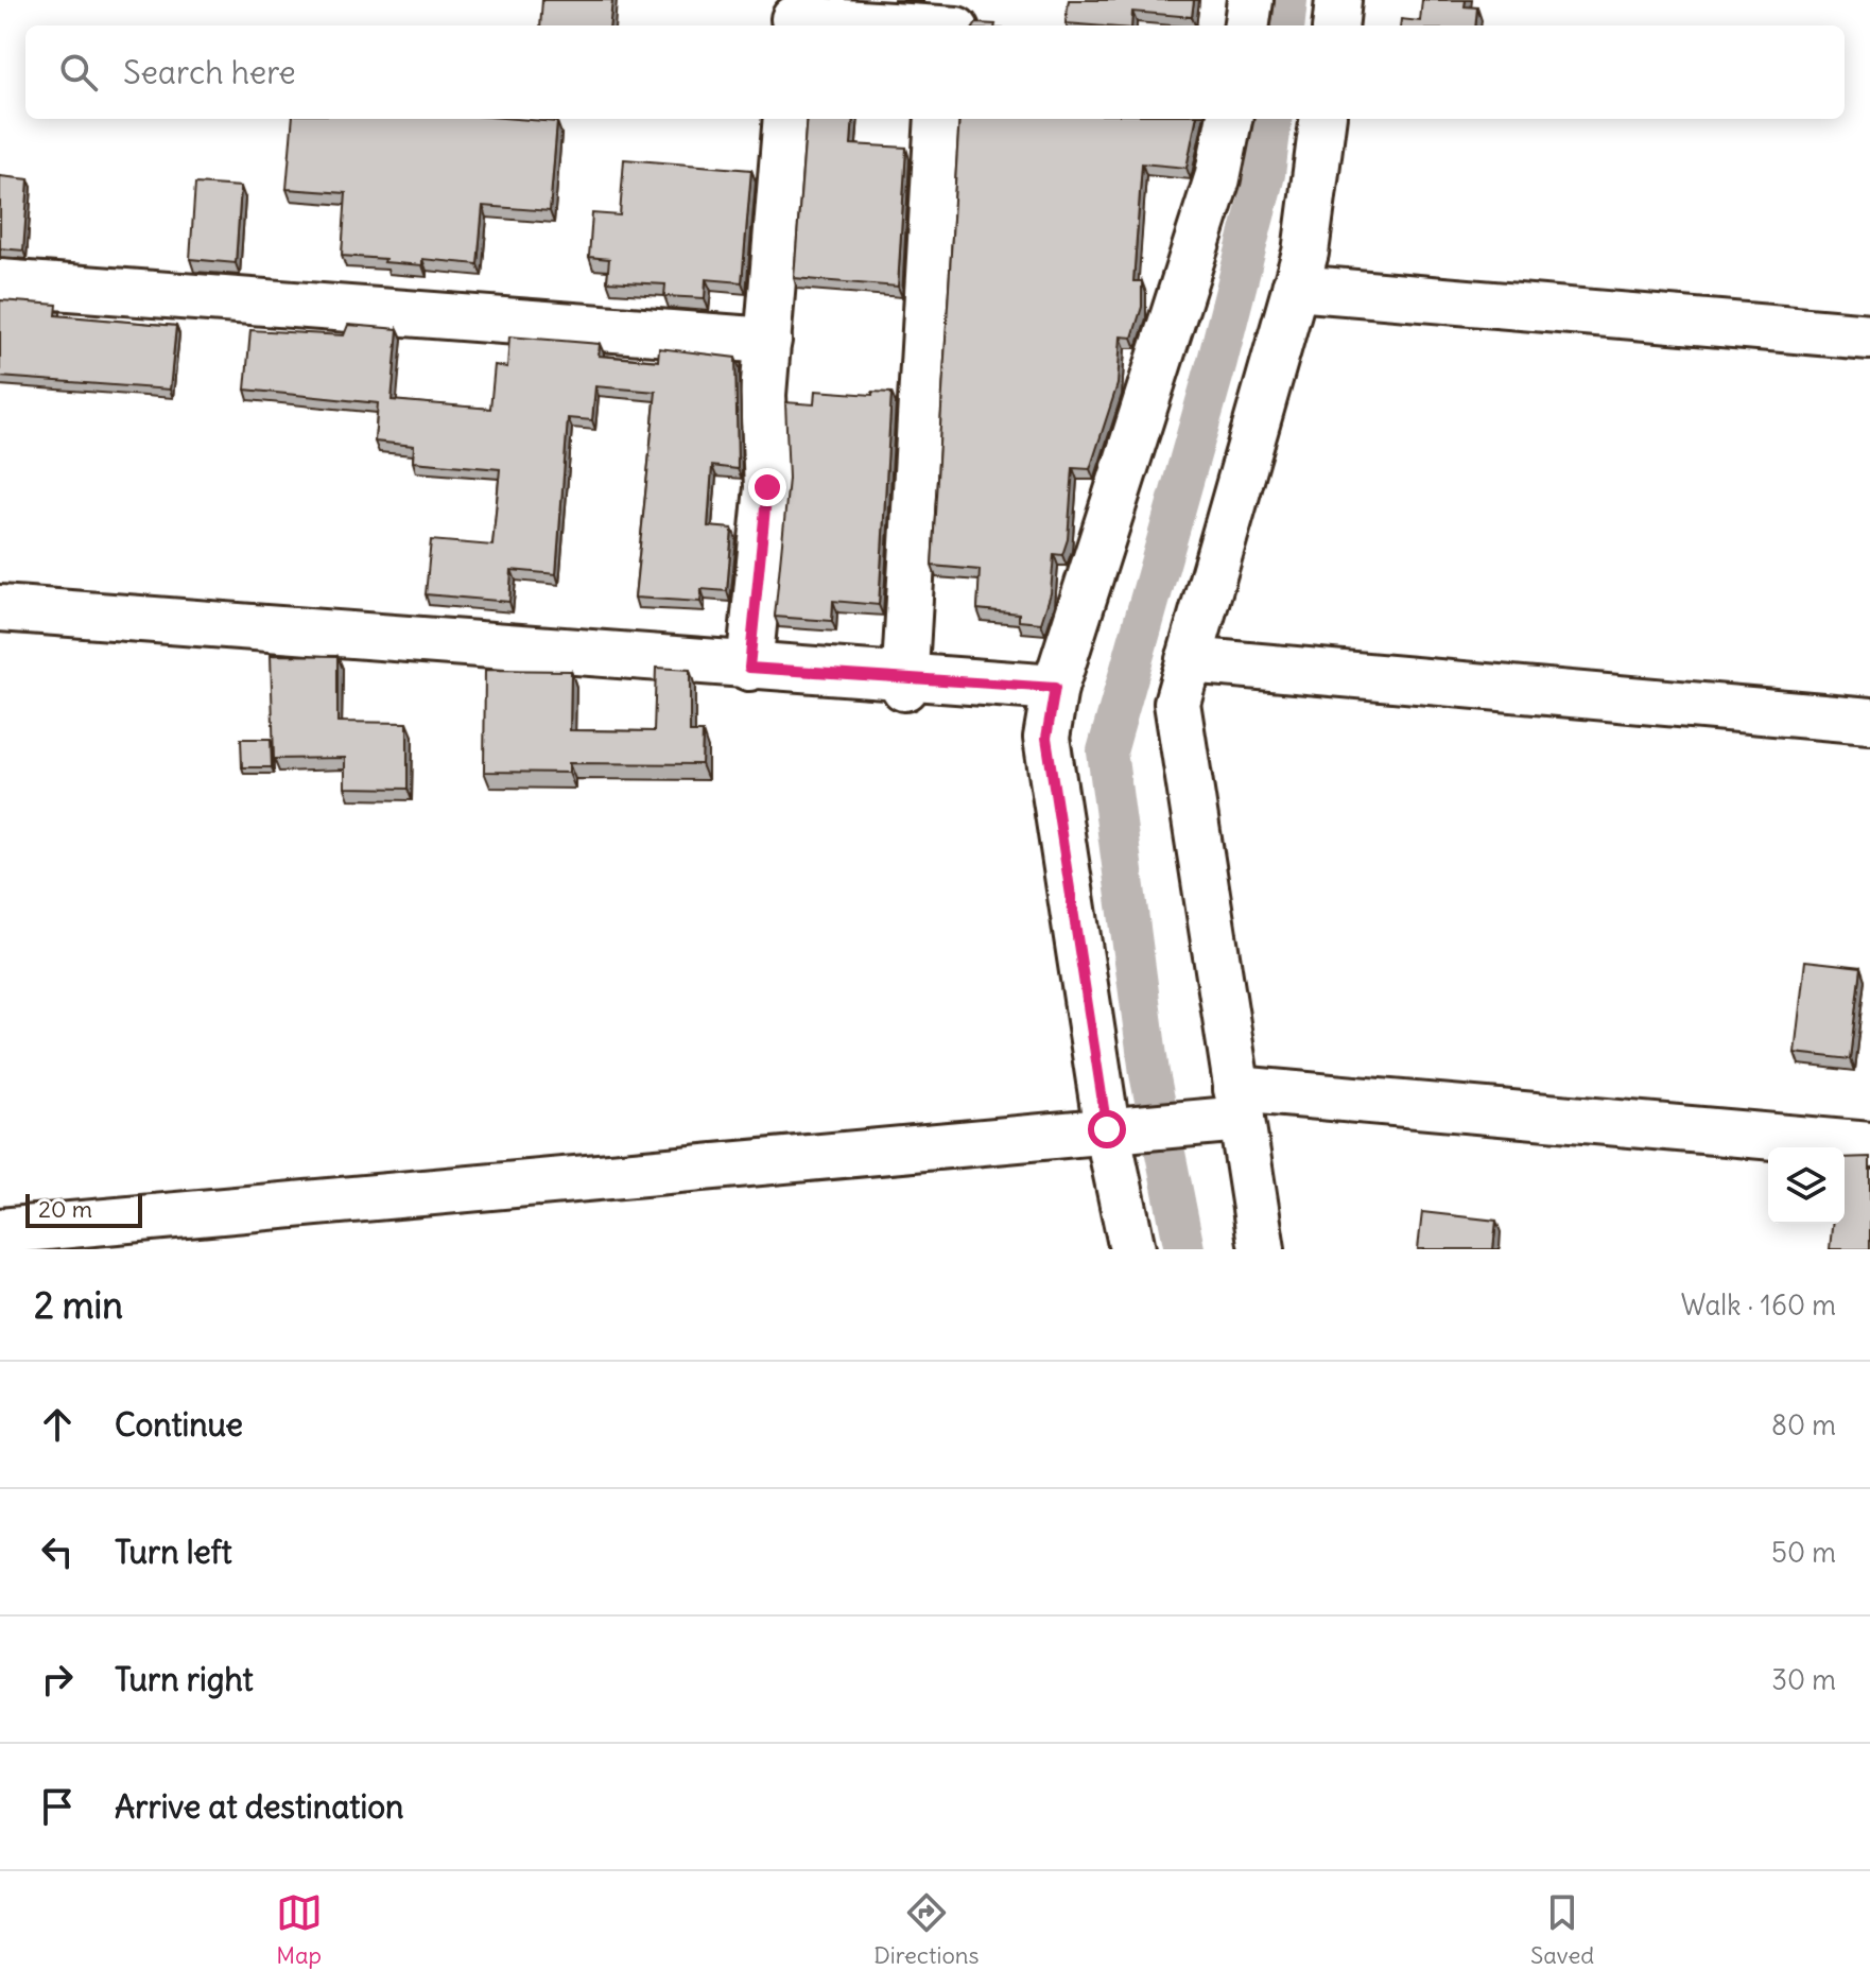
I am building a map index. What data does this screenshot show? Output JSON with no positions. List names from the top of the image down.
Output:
{
  "scale_bar": "20 m",
  "page": {
    "search": "Search here",
    "scale": "20 m",
    "heading": ["2 min", "Walk · 160 m"],
    "list": [
      ["Continue", "80 m"],
      ["Turn left", "50 m"],
      ["Turn right", "30 m"],
      "Arrive at destination"
    ],
    "nav": ["Map", "Directions", "Saved"]
  }
}
